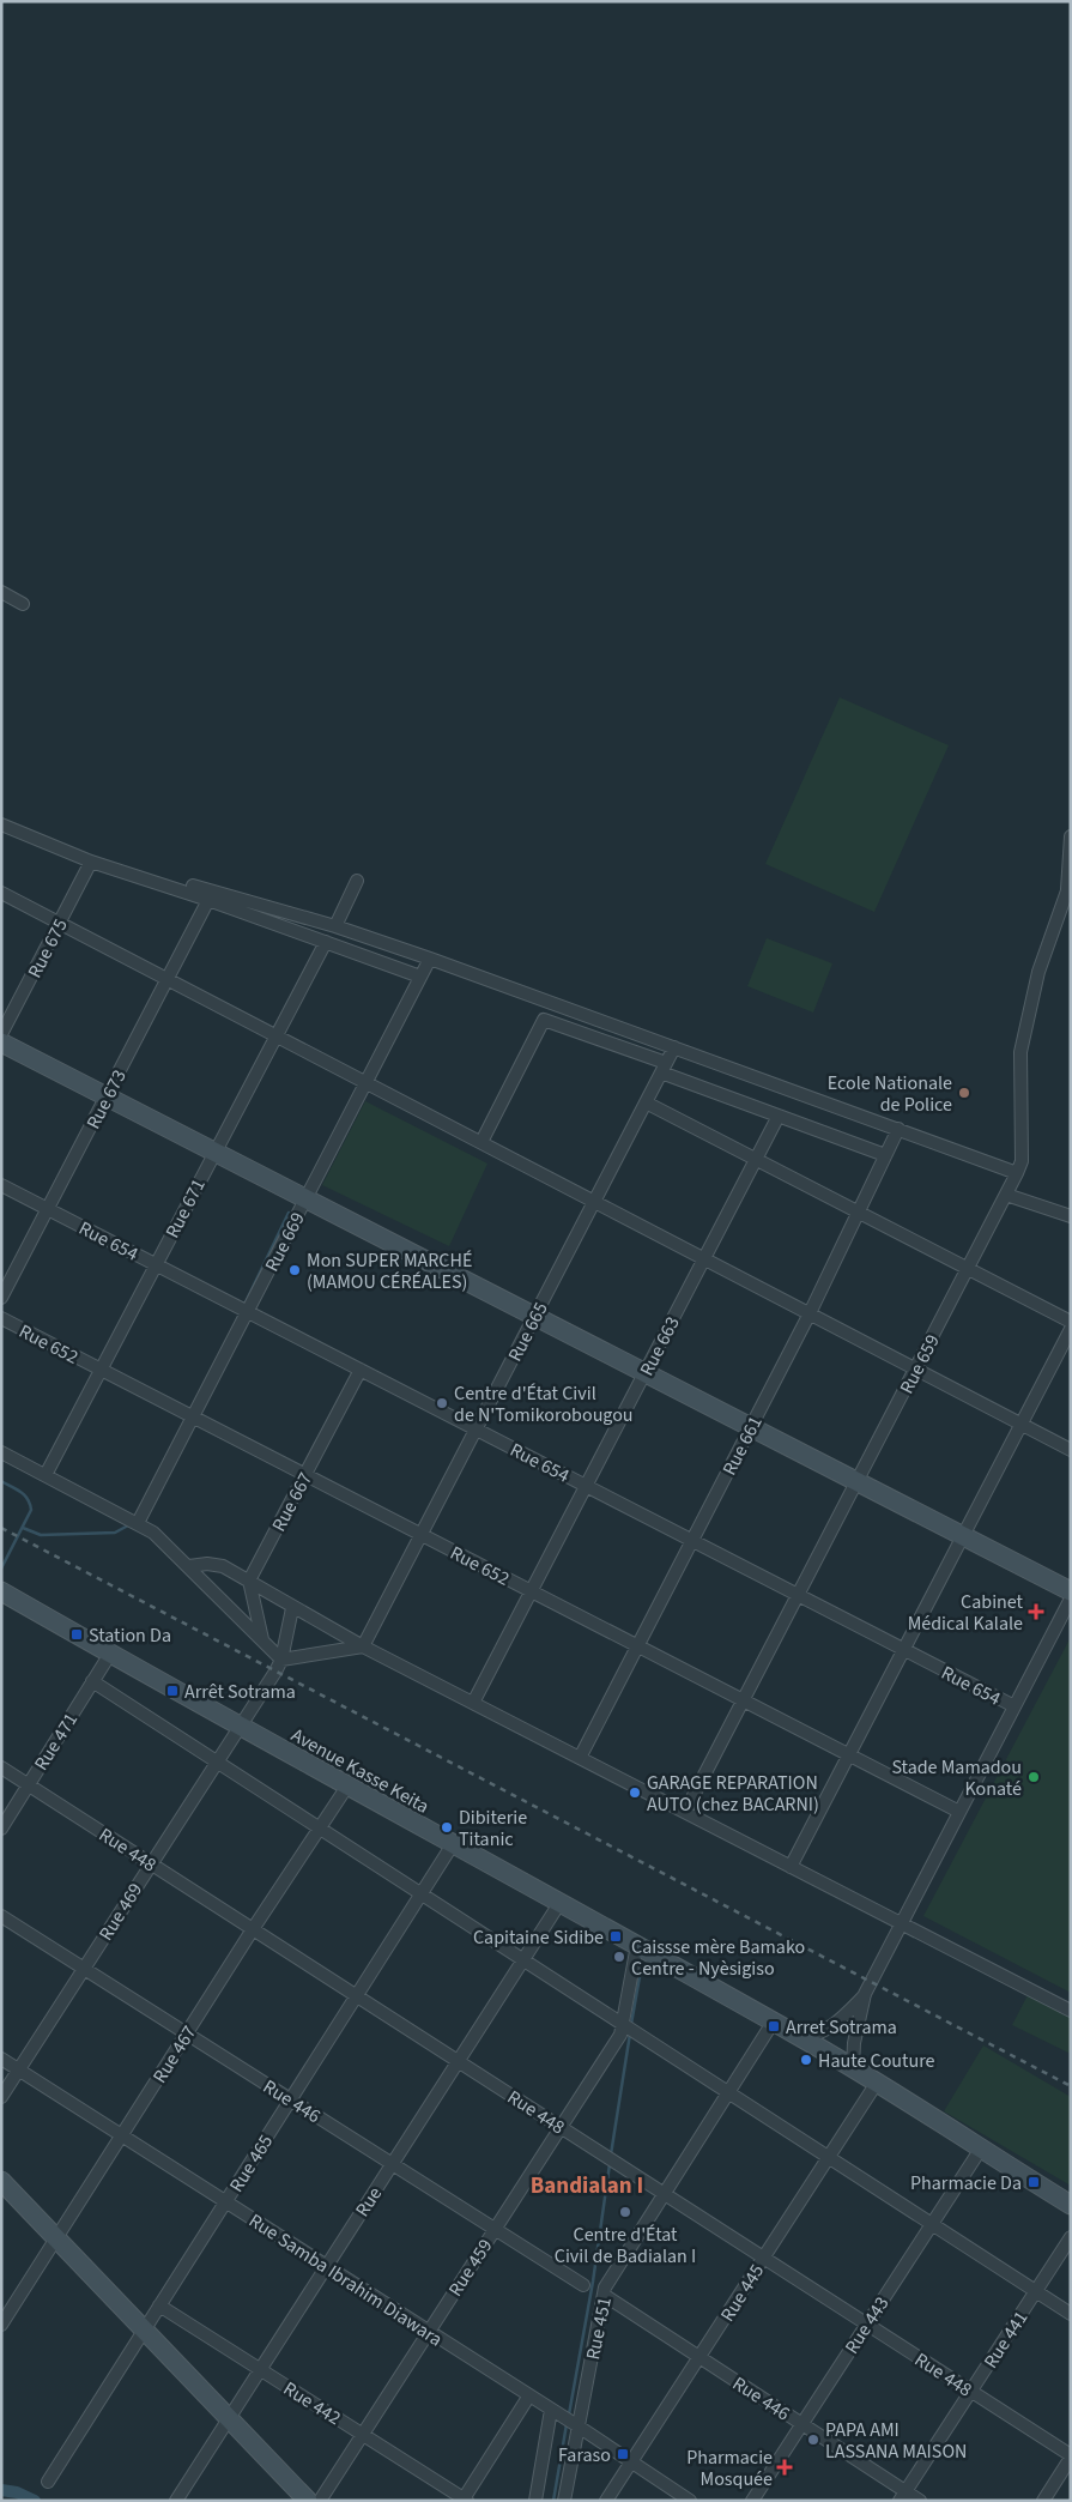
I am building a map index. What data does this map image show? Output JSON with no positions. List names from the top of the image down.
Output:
{
  "streets": {
    "street": [
      "Rue 675",
      "Rue 673",
      "Rue 671",
      "Rue 654",
      "Rue 669",
      "Rue 665",
      "Rue 652",
      "Rue 663",
      "Rue 659",
      "Rue 661",
      "Rue 667",
      "Rue 471",
      "Avenue Kasse Keita",
      "Rue 448",
      "Rue 469",
      "Rue 467",
      "Rue 446",
      "Rue 465",
      "Rue",
      "Rue 459",
      "Rue Samba Ibrahim Diawara",
      "Rue 445",
      "Rue 443",
      "Rue 451",
      "Rue 441",
      "Rue 442"
    ]
  },
  "crossings": [
    ["Rue 673", "Rue 654"],
    ["Rue 671", "Rue 654"],
    ["Rue 671", "Rue 652"],
    ["Rue 654", "Rue 669"],
    ["Rue 654", "Rue 665"],
    ["Rue 654", "Rue 663"],
    ["Rue 654", "Rue 659"],
    ["Rue 654", "Rue 661"],
    ["Rue 654", "Rue 667"],
    ["Rue 669", "Rue 652"],
    ["Rue 665", "Rue 652"],
    ["Rue 652", "Rue 663"],
    ["Rue 652", "Rue 659"],
    ["Rue 652", "Rue 661"],
    ["Rue 652", "Rue 667"],
    ["Rue 471", "Avenue Kasse Keita"],
    ["Rue 471", "Rue 448"],
    ["Avenue Kasse Keita", "Rue 469"],
    ["Avenue Kasse Keita", "Rue 467"],
    ["Avenue Kasse Keita", "Rue 465"],
    ["Avenue Kasse Keita", "Rue"],
    ["Avenue Kasse Keita", "Rue 445"],
    ["Avenue Kasse Keita", "Rue 443"],
    ["Avenue Kasse Keita", "Rue 451"],
    ["Rue 448", "Rue 469"],
    ["Rue 448", "Rue 467"],
    ["Rue 448", "Rue 465"],
    ["Rue 448", "Rue"],
    ["Rue 448", "Rue 459"],
    ["Rue 448", "Rue 445"],
    ["Rue 448", "Rue 443"],
    ["Rue 448", "Rue 451"],
    ["Rue 448", "Rue 441"],
    ["Rue 469", "Rue 446"],
    ["Rue 469", "Rue Samba Ibrahim Diawara"],
    ["Rue 467", "Rue 446"],
    ["Rue 467", "Rue Samba Ibrahim Diawara"],
    ["Rue 446", "Rue 465"],
    ["Rue 446", "Rue"],
    ["Rue 446", "Rue 459"],
    ["Rue 446", "Rue 445"],
    ["Rue 446", "Rue 443"],
    ["Rue 446", "Rue 451"],
    ["Rue 446", "Rue 441"],
    ["Rue 465", "Rue Samba Ibrahim Diawara"],
    ["Rue 465", "Rue 442"],
    ["Rue", "Rue Samba Ibrahim Diawara"],
    ["Rue", "Rue 442"],
    ["Rue 459", "Rue Samba Ibrahim Diawara"],
    ["Rue 459", "Rue 442"],
    ["Rue Samba Ibrahim Diawara", "Rue 445"],
    ["Rue Samba Ibrahim Diawara", "Rue 451"]
  ],
  "districts": ["Bandialan I"],
  "places": {
    "other": [
      "Ecole Nationale de Police",
      "Mon SUPER MARCHÉ (MAMOU CÉRÉALES)",
      "Centre d'État Civil de N'Tomikorobougou",
      "Stade Mamadou Konaté",
      "GARAGE REPARATION AUTO (chez BACARNI)",
      "Dibiterie Titanic",
      "Caissse mère Bamako Centre - Nyèsigiso",
      "Haute Couture",
      "Centre d'État Civil de Badialan I",
      "PAPA AMI LASSANA MAISON"
    ],
    "health": ["Cabinet Médical Kalale", "Pharmacie Mosquée"],
    "transit": [
      "Station Da",
      "Arrêt Sotrama",
      "Capitaine Sidibe",
      "Arret Sotrama",
      "Pharmacie Da",
      "Faraso"
    ]
  }
}
